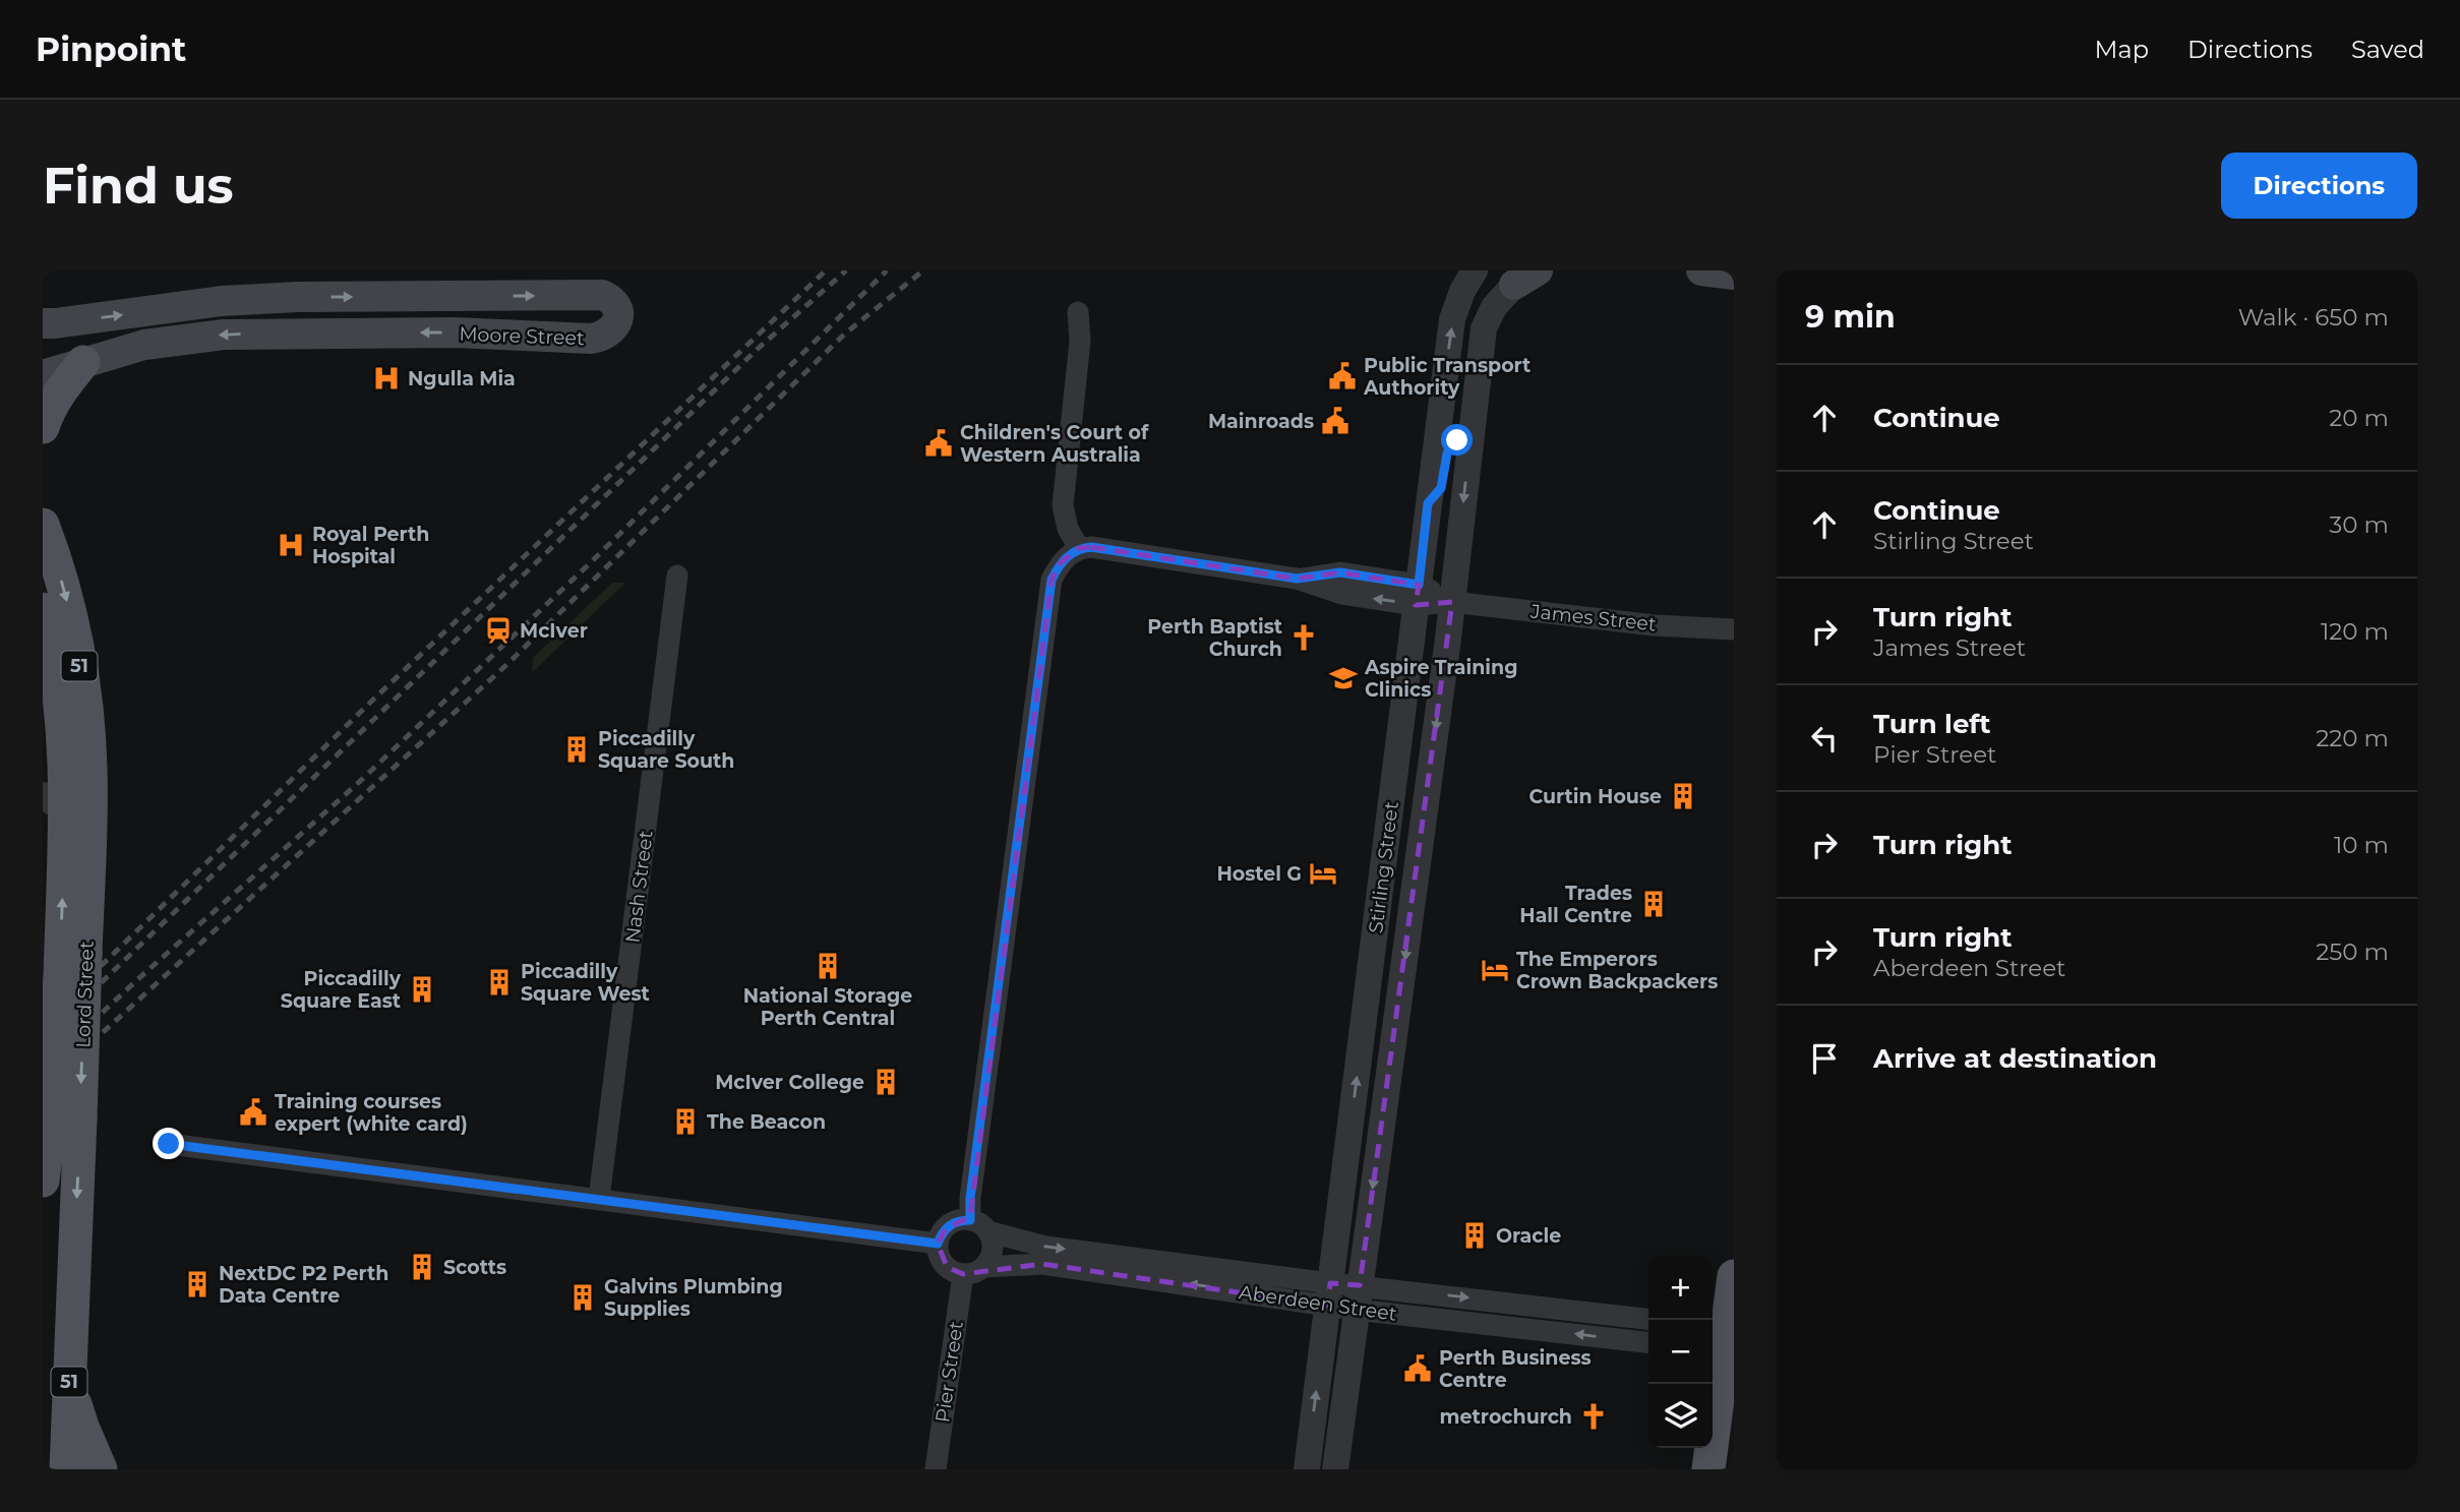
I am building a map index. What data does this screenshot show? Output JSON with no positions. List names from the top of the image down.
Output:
{
  "streets": {
    "main road": ["Moore Street", "51", "Lord Street"],
    "street": [
      "James Street",
      "Stirling Street",
      "Nash Street",
      "Aberdeen Street",
      "Pier Street"
    ]
  },
  "crossings": [
    ["James Street", "Stirling Street"],
    ["Stirling Street", "Aberdeen Street"],
    ["Aberdeen Street", "Pier Street"]
  ],
  "places": {
    "public building": [
      "Public Transport Authority",
      "Mainroads",
      "Children's Court of Western Australia",
      "Training courses expert (white card)",
      "Perth Business Centre"
    ],
    "hospital": ["Ngulla Mia", "Royal Perth Hospital"],
    "station": ["McIver"],
    "church": ["Perth Baptist Church", "metrochurch"],
    "school or university": ["Aspire Training Clinics"],
    "building": [
      "Piccadilly Square South",
      "Curtin House",
      "Trades Hall Centre",
      "National Storage Perth Central",
      "Piccadilly Square West",
      "Piccadilly Square East",
      "McIver College",
      "The Beacon",
      "Oracle",
      "Scotts",
      "NextDC P2 Perth Data Centre",
      "Galvins Plumbing Supplies"
    ],
    "hotel": ["Hostel G", "The Emperors Crown Backpackers"]
  },
  "page": {
    "header": "Pinpoint",
    "nav": ["Map", "Directions", "Saved"],
    "buttons": "Directions",
    "title": "Find us",
    "heading": ["9 min", "Walk · 650 m"],
    "list": [
      ["Continue", "20 m"],
      ["Continue", "Stirling Street", "30 m"],
      ["Turn right", "James Street", "120 m"],
      ["Turn left", "Pier Street", "220 m"],
      ["Turn right", "10 m"],
      ["Turn right", "Aberdeen Street", "250 m"],
      "Arrive at destination"
    ],
    "map_buttons": ["+", "−"]
  }
}
